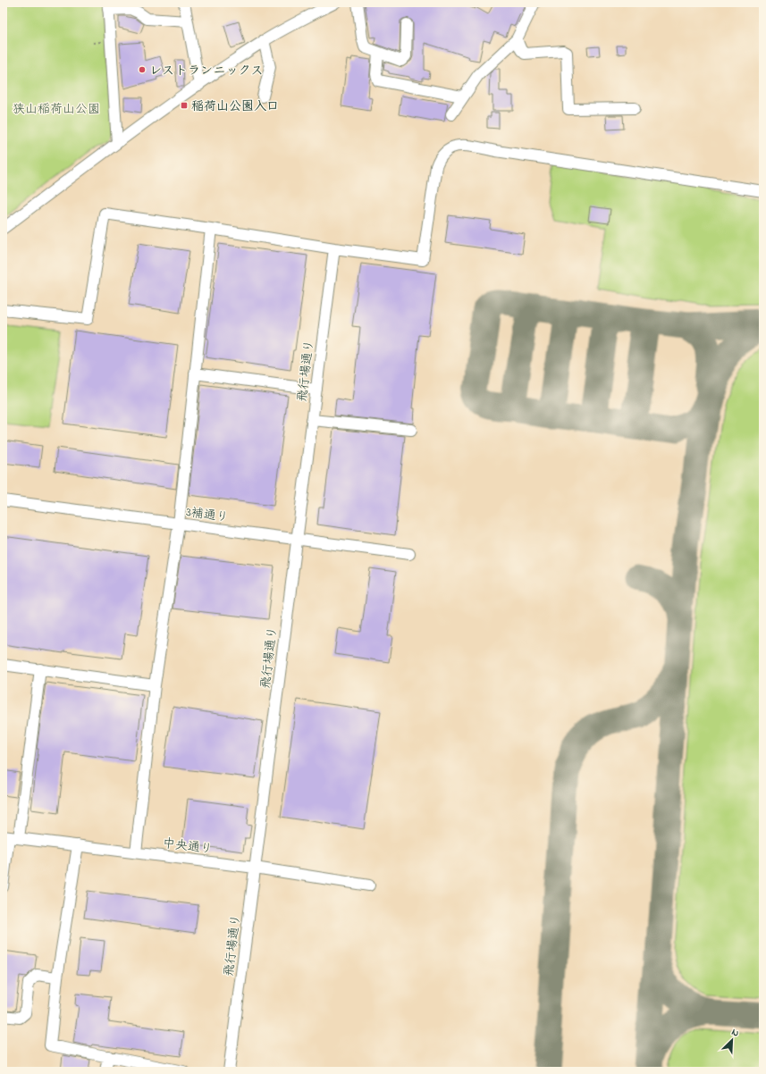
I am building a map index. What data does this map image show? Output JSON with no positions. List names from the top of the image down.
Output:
{
  "streets": {
    "street": ["飛行場通り", "3補通り", "中央通り"]
  },
  "crossings": [
    ["飛行場通り", "3補通り"],
    ["飛行場通り", "中央通り"]
  ],
  "parks": ["狭山稲荷山公園"],
  "places": {
    "other": ["レストランニックス"],
    "transit": ["稲荷山公園入口"]
  },
  "north": "top right"
}
